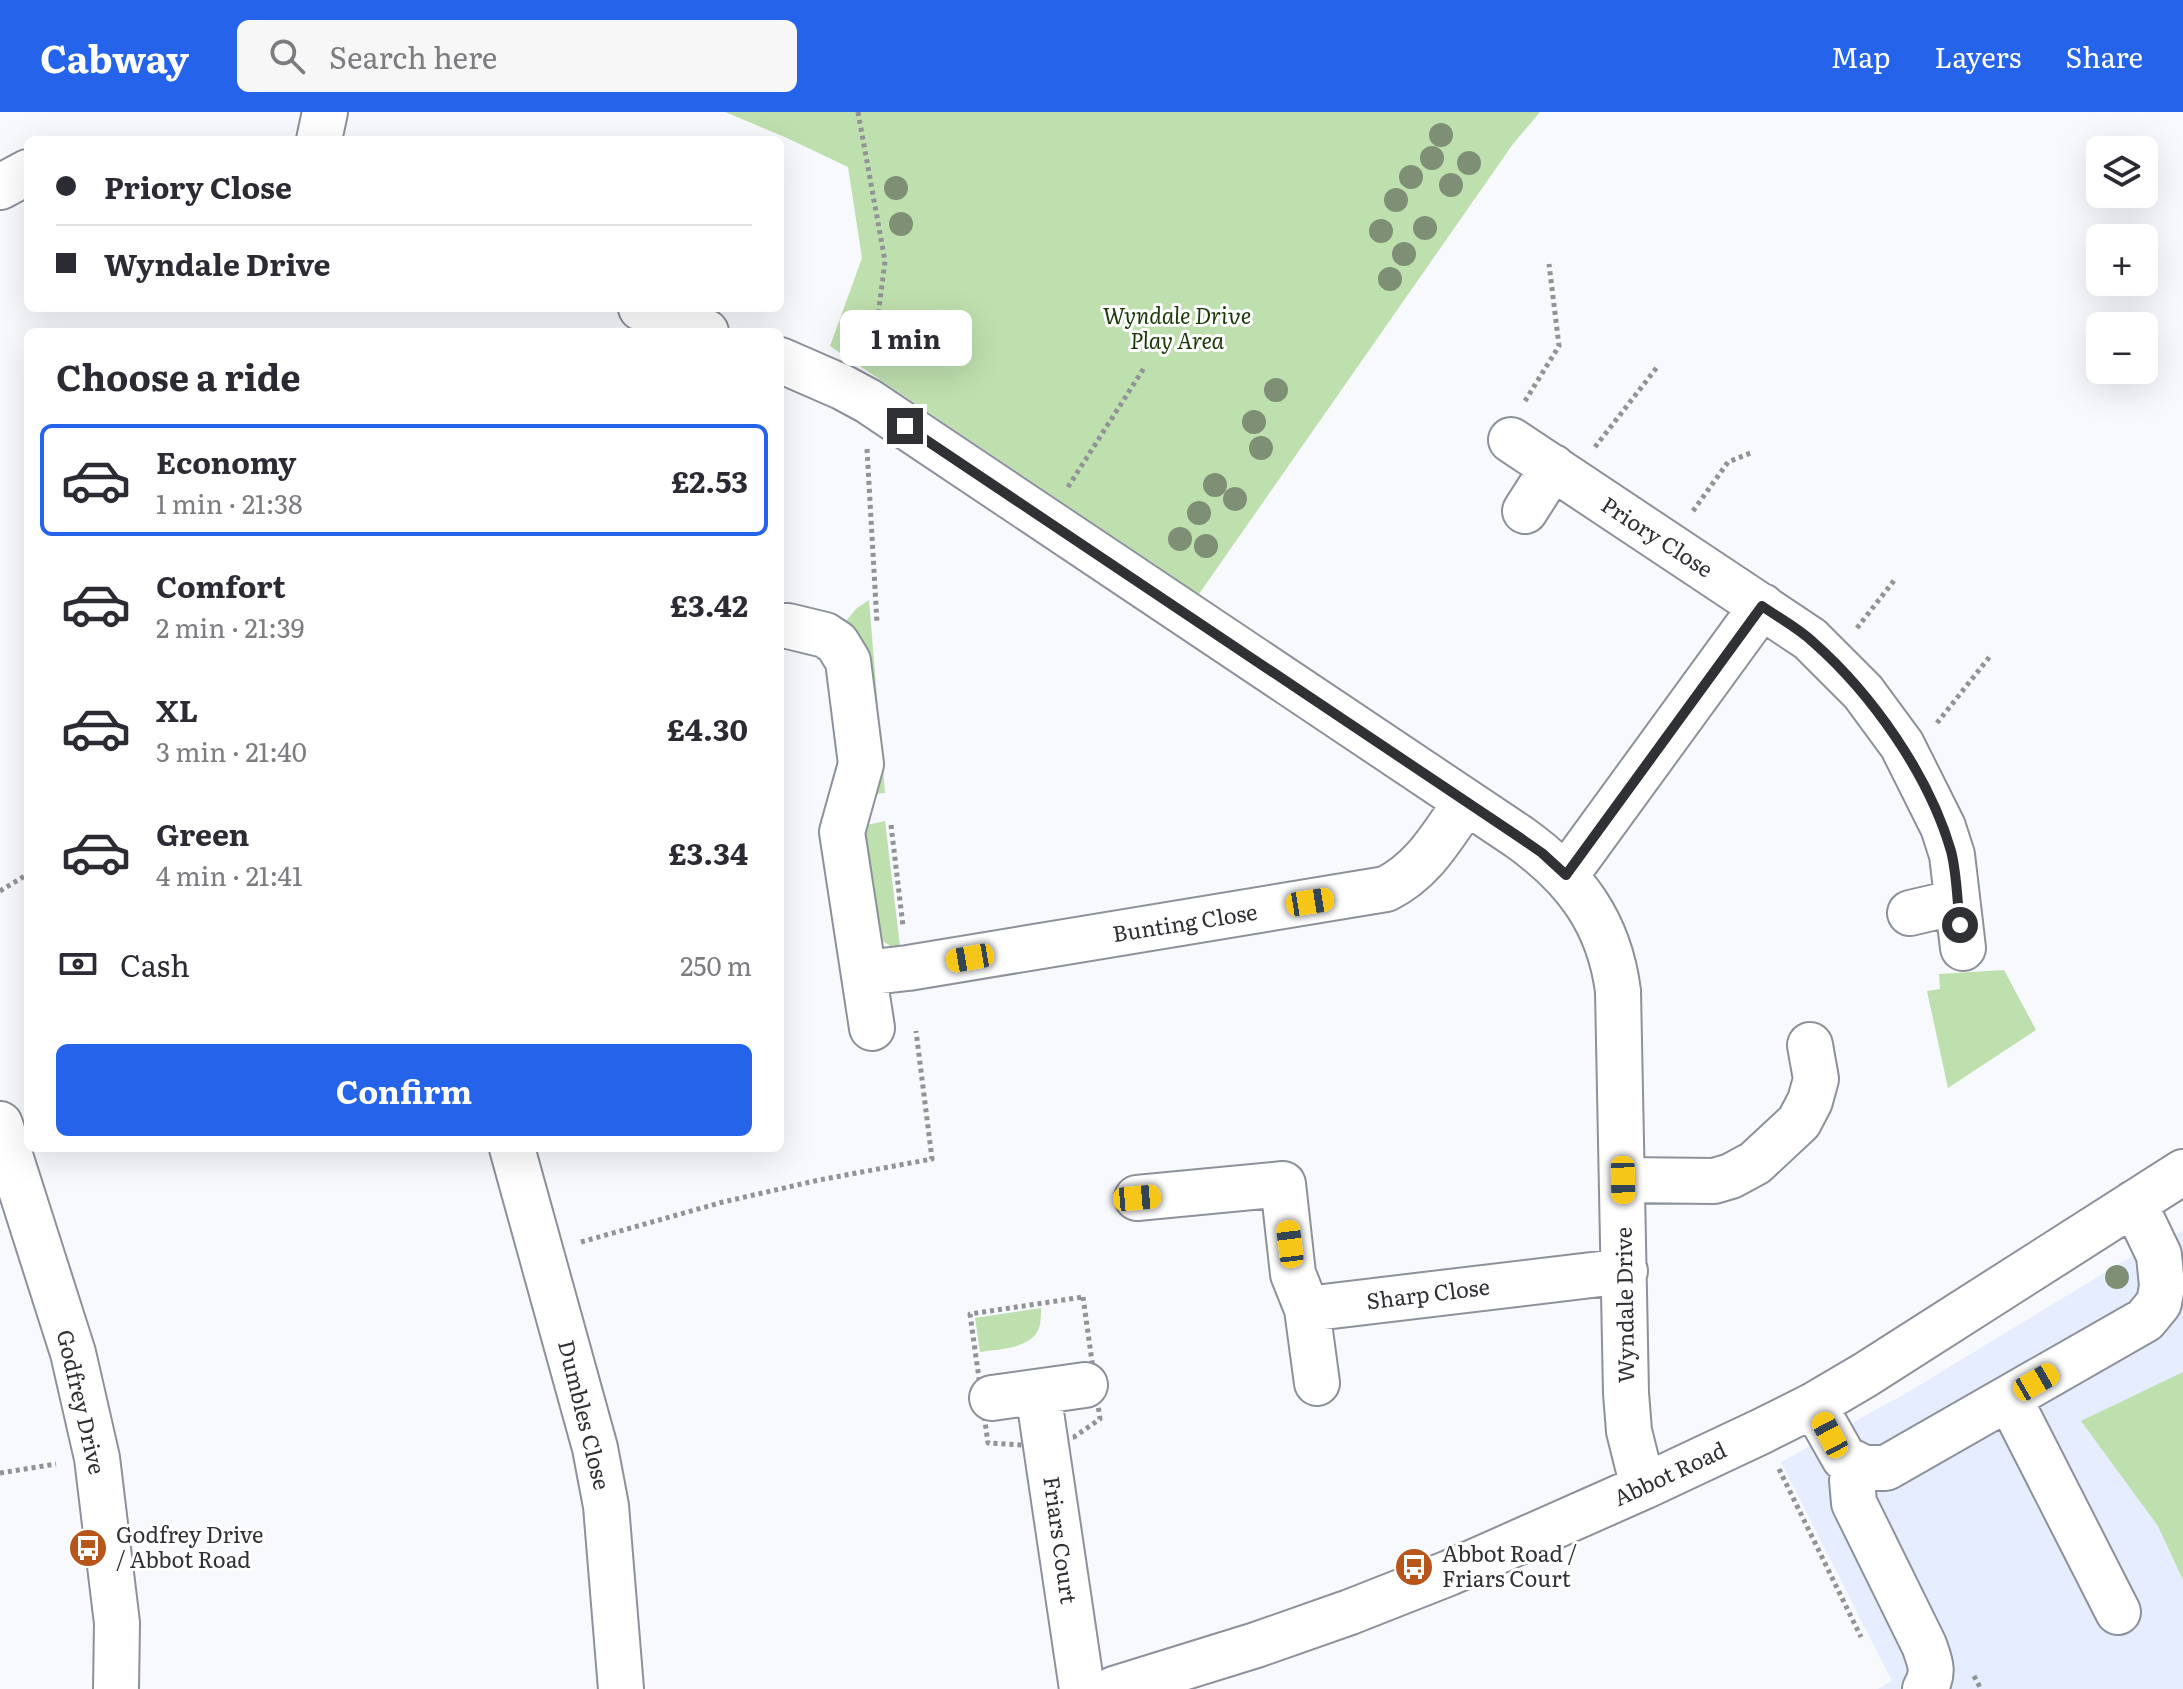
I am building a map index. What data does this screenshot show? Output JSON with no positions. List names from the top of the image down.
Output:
{
  "streets": {
    "street": [
      "Priory Close",
      "Bunting Close",
      "Sharp Close",
      "Wyndale Drive",
      "Godfrey Drive",
      "Dumbles Close",
      "Abbot Road",
      "Friars Court"
    ]
  },
  "crossings": [
    ["Bunting Close", "Wyndale Drive"],
    ["Sharp Close", "Wyndale Drive"],
    ["Wyndale Drive", "Abbot Road"]
  ],
  "parks": ["Wyndale Drive Play Area"],
  "places": {
    "bus stop": ["Godfrey Drive / Abbot Road", "Abbot Road / Friars Court"]
  },
  "page": {
    "header": "Cabway",
    "search": "Search here",
    "nav": ["Map", "Layers", "Share"],
    "map_buttons": ["+", "−"],
    "banner": ["Priory Close", "Wyndale Drive"],
    "bubble": "1 min",
    "heading": "Choose a ride",
    "list": [
      {
        "name": "Economy",
        "note": "1 min · 21:38",
        "value": "£2.53"
      },
      {
        "name": "Comfort",
        "note": "2 min · 21:39",
        "value": "£3.42"
      },
      {
        "name": "XL",
        "note": "3 min · 21:40",
        "value": "£4.30"
      },
      {
        "name": "Green",
        "note": "4 min · 21:41",
        "value": "£3.34"
      }
    ],
    "pay": ["Cash", "250 m"],
    "buttons": "Confirm"
  }
}
